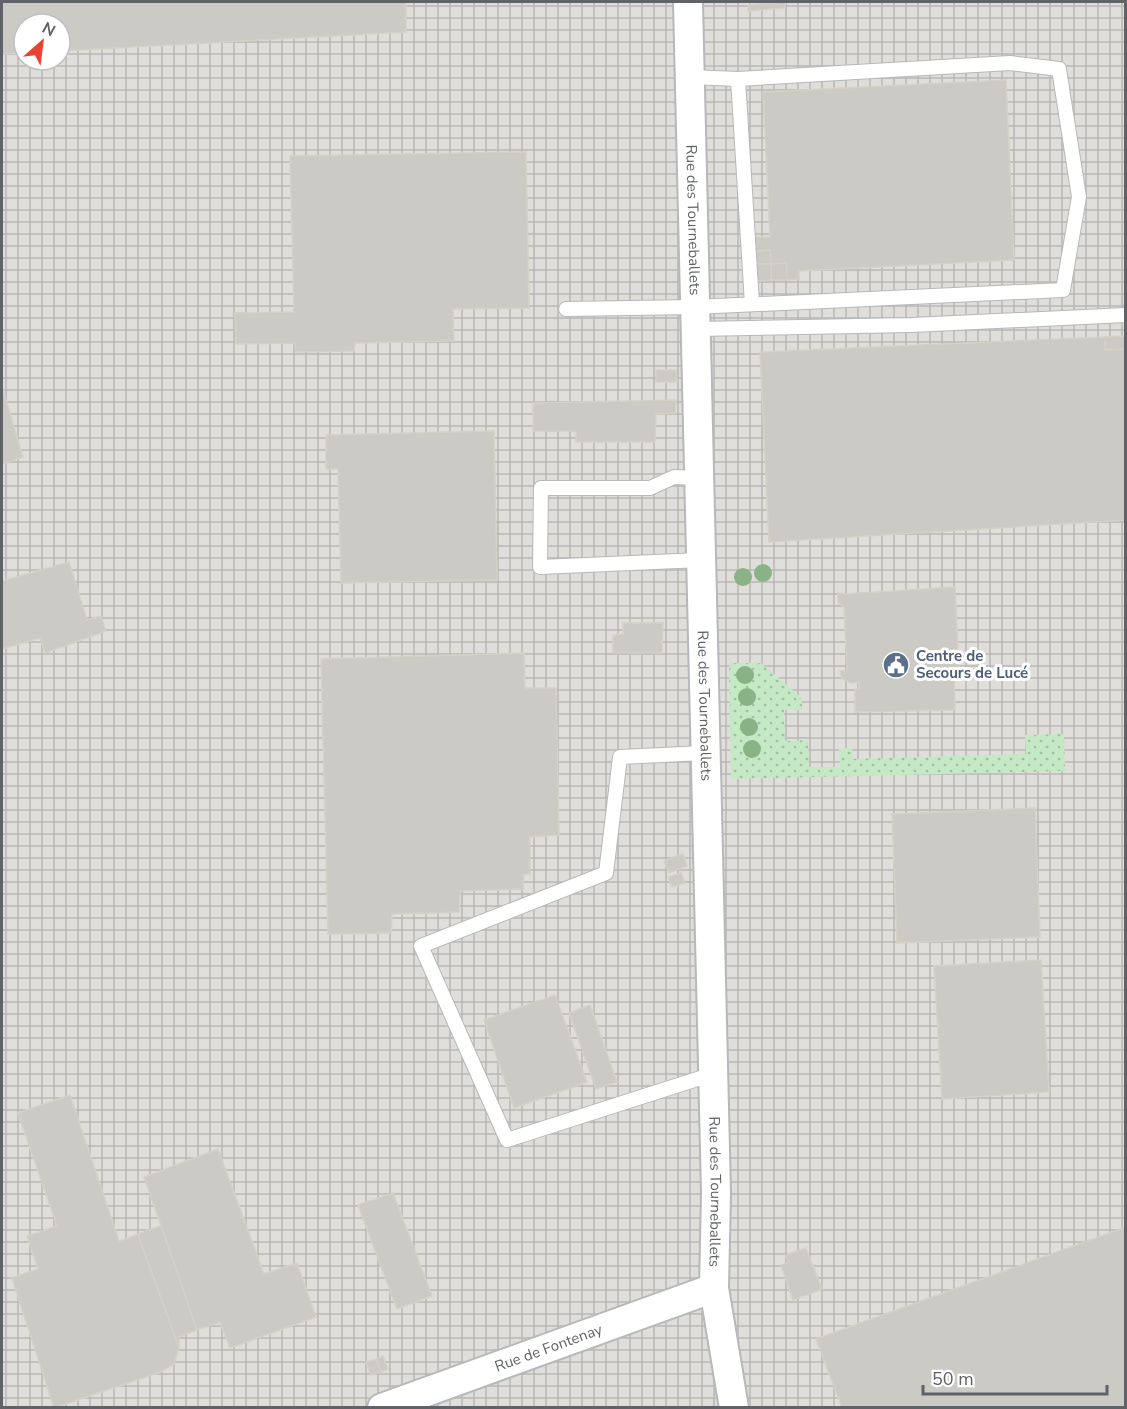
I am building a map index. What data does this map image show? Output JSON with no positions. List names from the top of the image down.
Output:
{
  "streets": {
    "street": ["Rue des Tourneballets", "Rue de Fontenay"]
  },
  "crossings": [
    ["Rue des Tourneballets", "Rue de Fontenay"]
  ],
  "places": {
    "public building": ["Centre de Secours de Lucé"]
  },
  "scale_bar": "50 m",
  "north": "top right"
}
